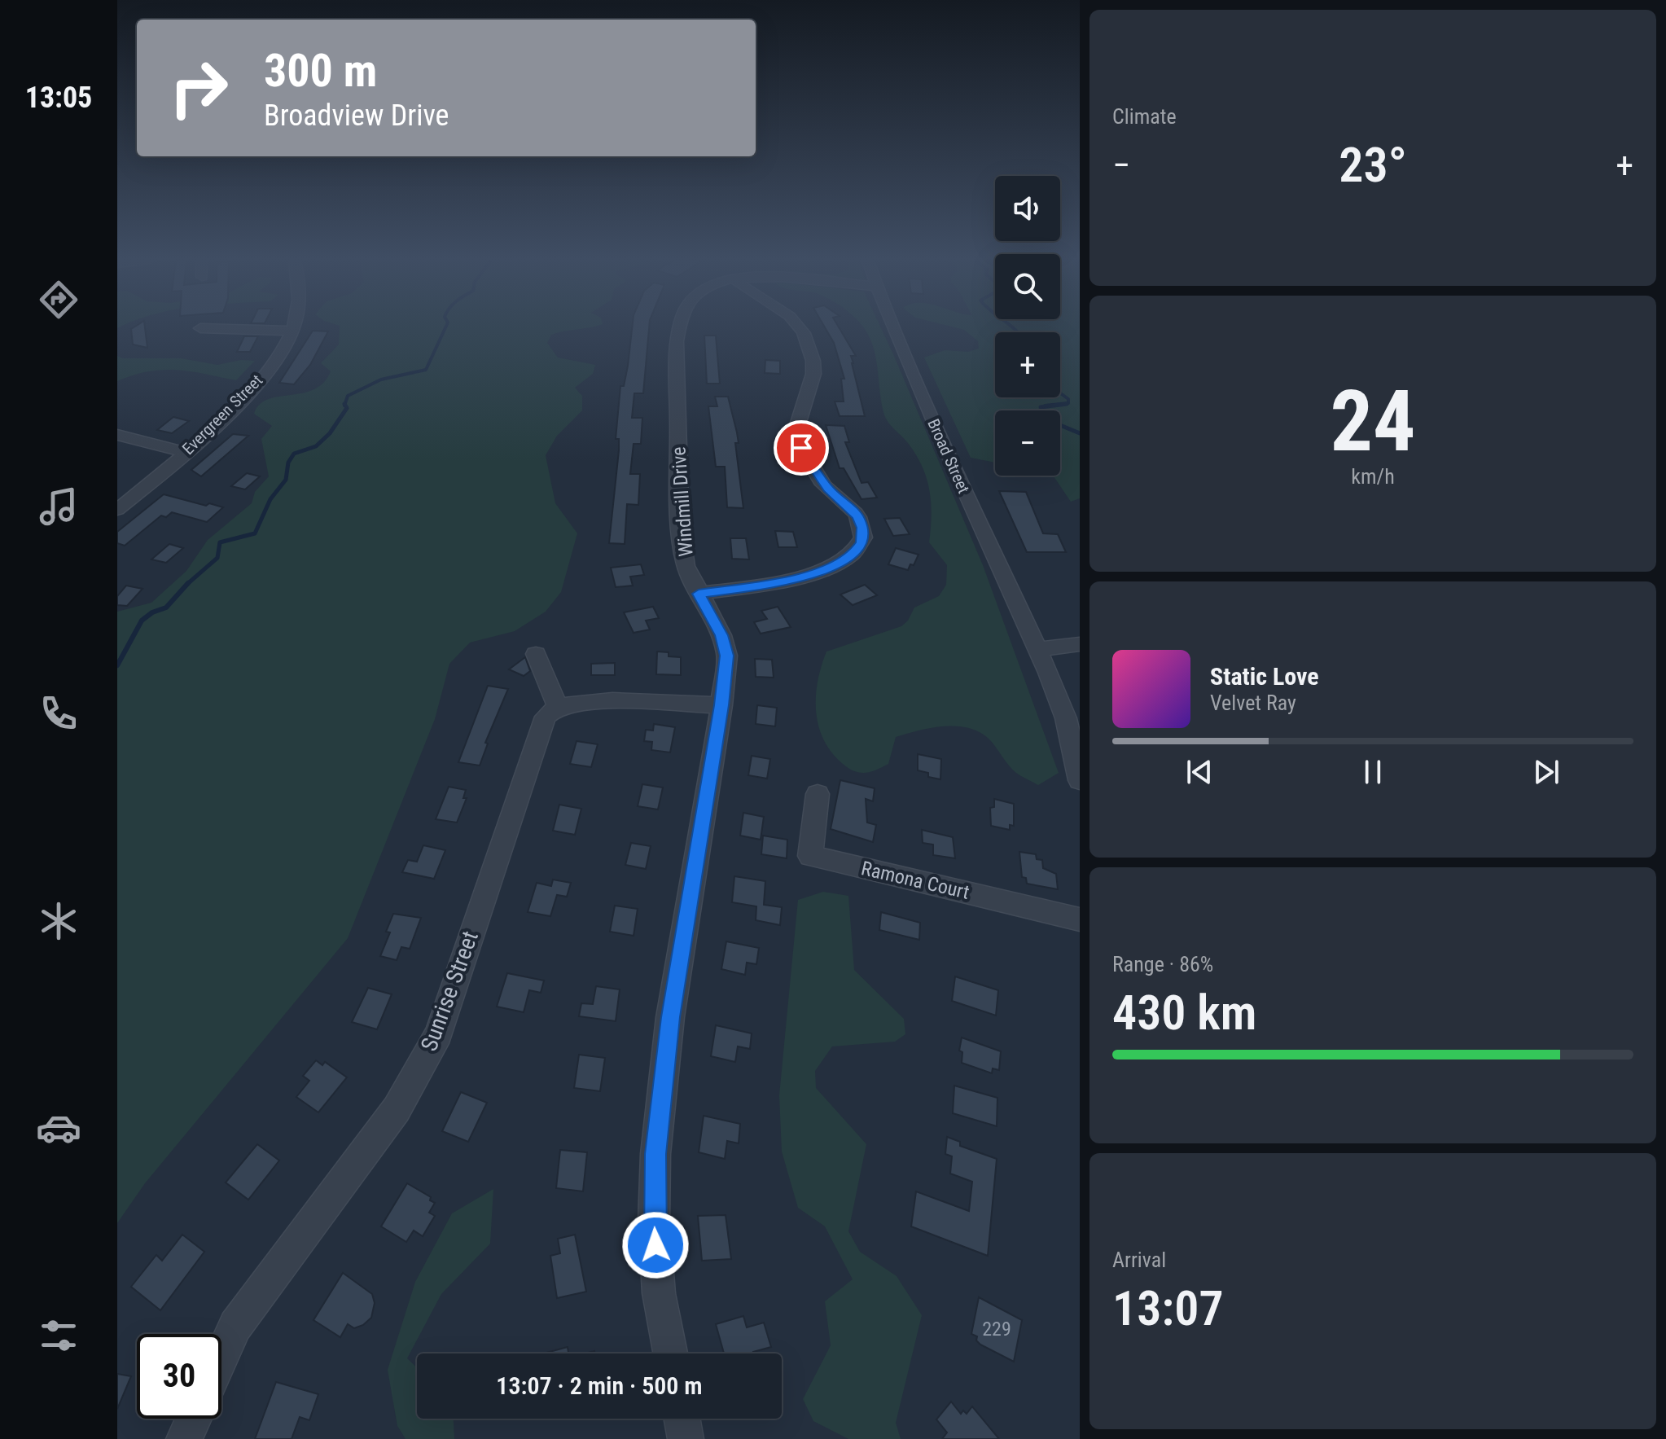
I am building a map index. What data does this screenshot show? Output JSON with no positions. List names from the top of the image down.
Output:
{
  "streets": {
    "street": [
      "Evergreen Street",
      "Broad Street",
      "Windmill Drive",
      "Ramona Court",
      "Sunrise Street"
    ]
  },
  "house_numbers": ["229"],
  "page": {
    "tabs": "13:05",
    "tile": [
      "Climate",
      ["24", "km/h"],
      ["Range · 86%", "430 km"],
      ["Arrival", "13:07"]
    ],
    "turn": ["300 m", "Broadview Drive"],
    "heat": ["−", "23°", "+"],
    "map_buttons": ["+", "−"],
    "song": ["Static Love", "Velvet Ray"],
    "limit": "30",
    "trip": "13:07 · 2 min · 500 m"
  }
}
